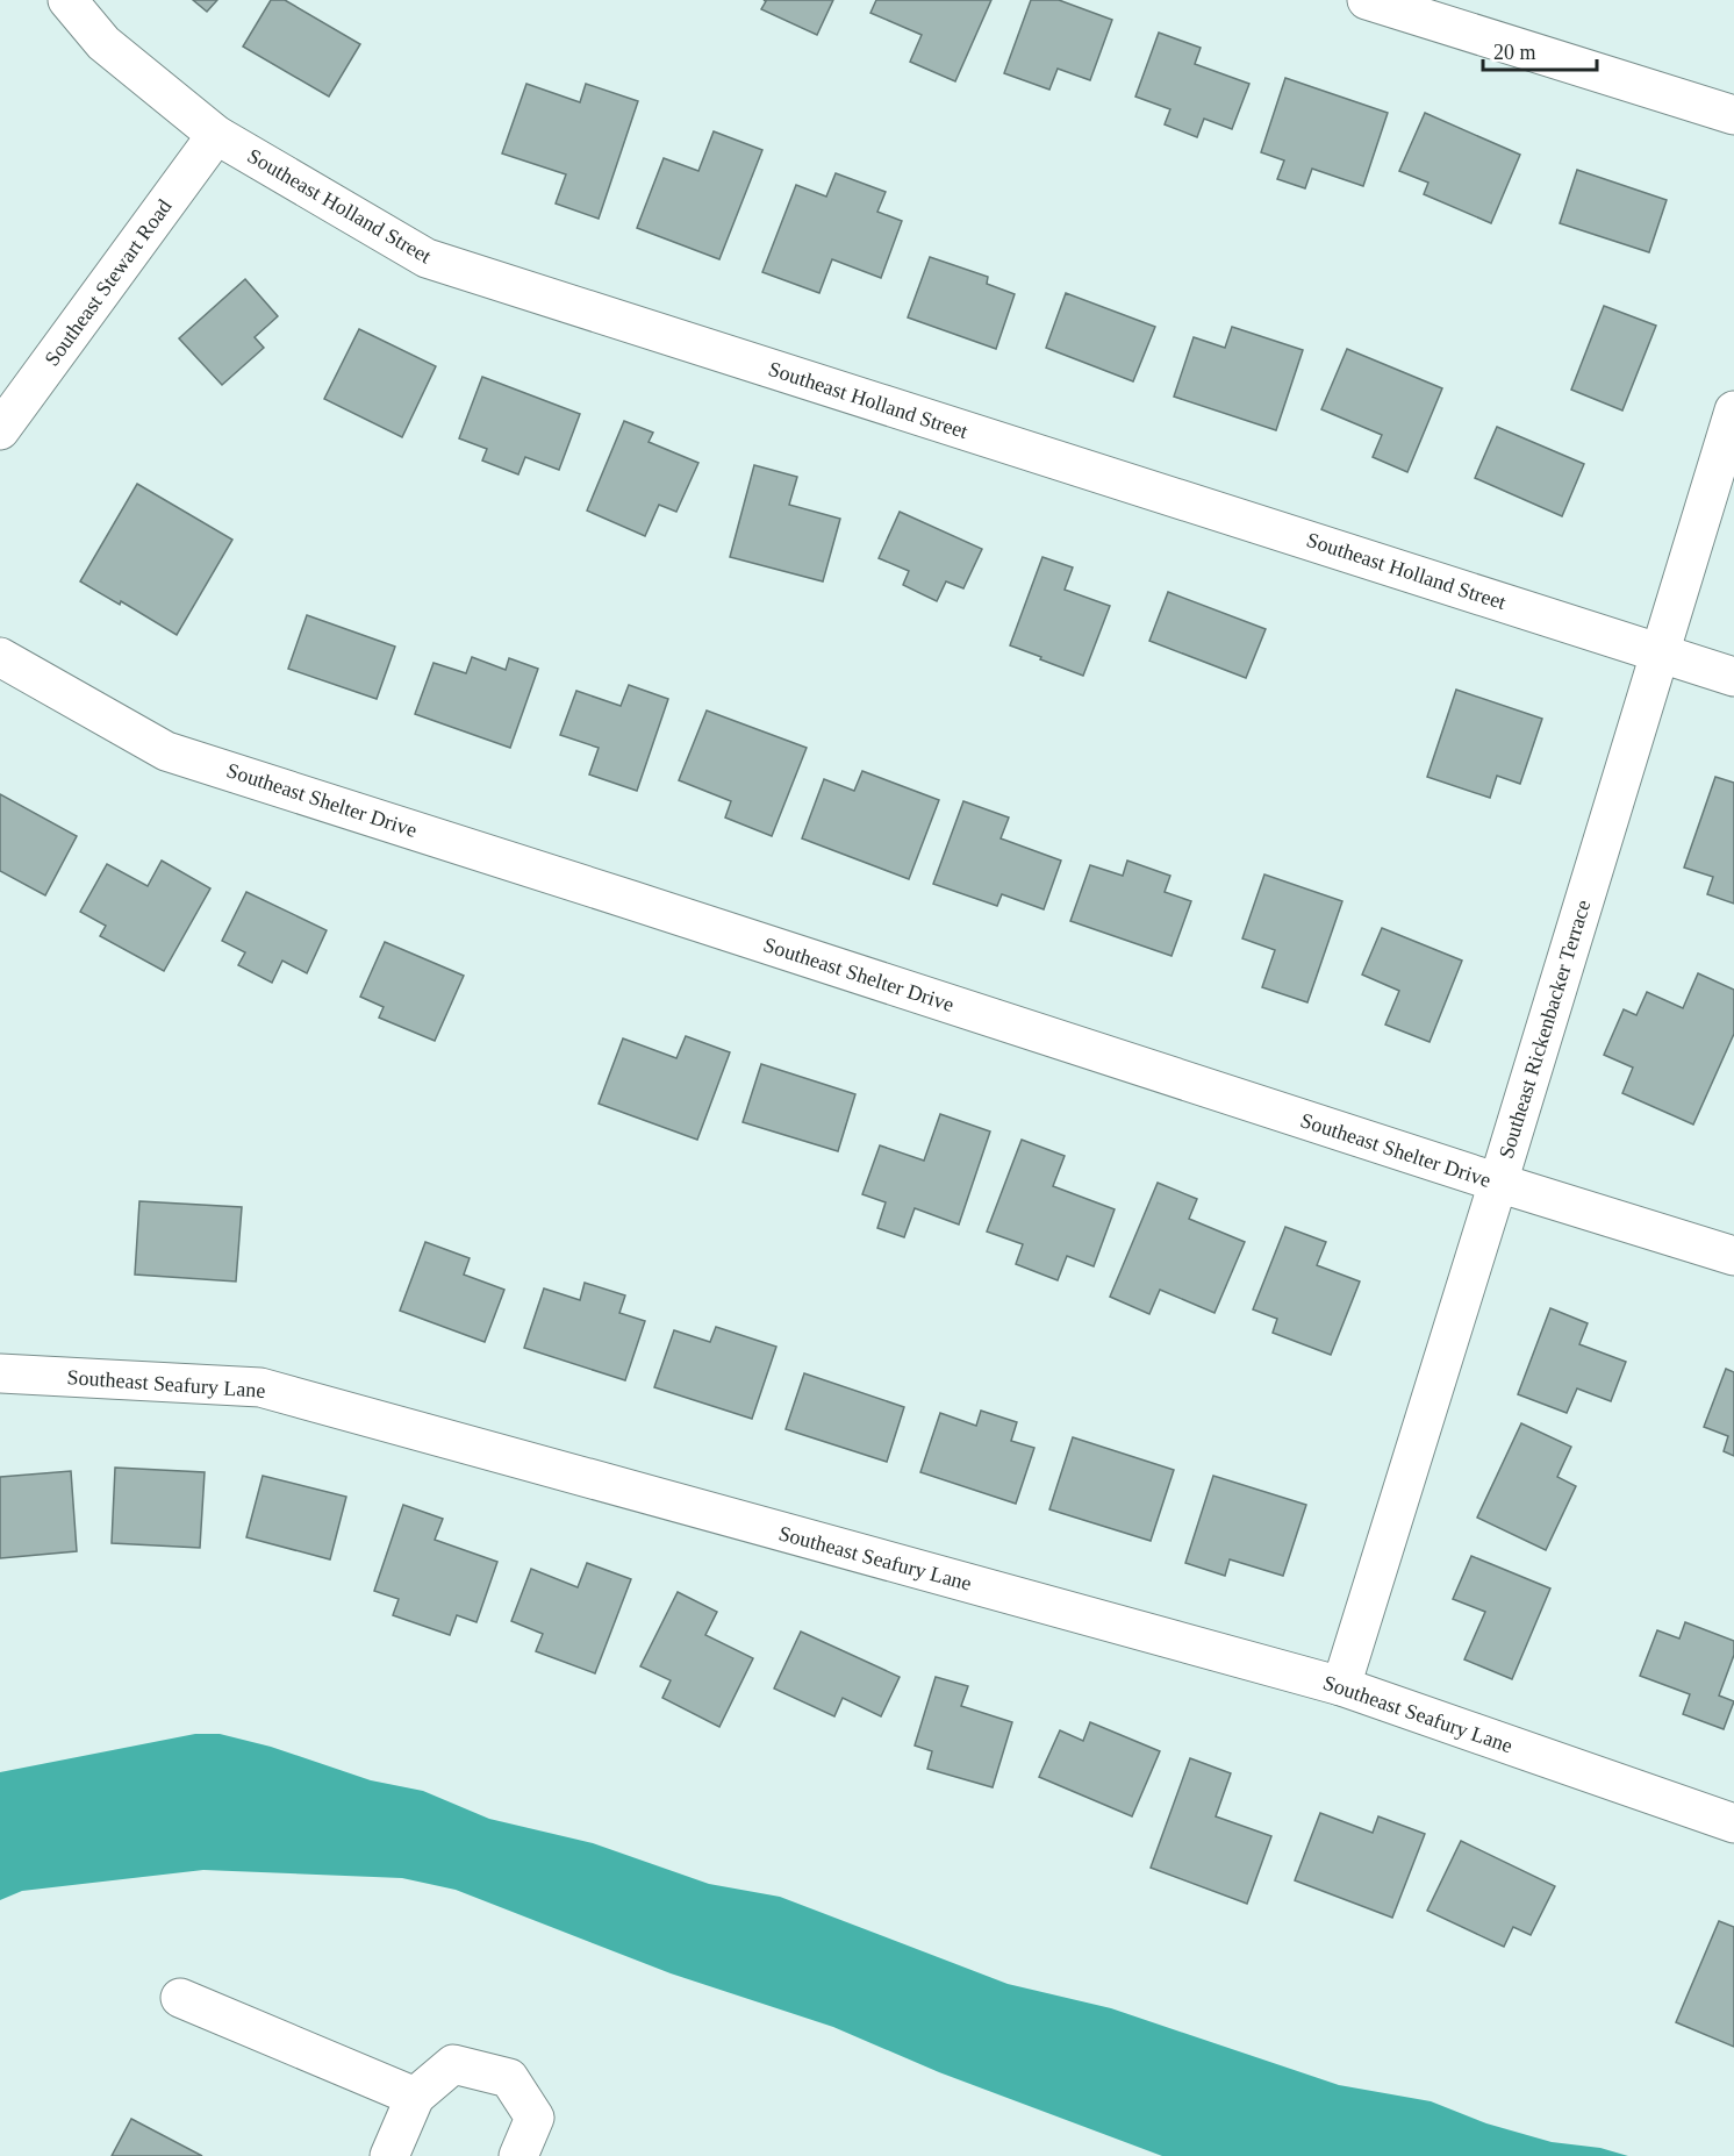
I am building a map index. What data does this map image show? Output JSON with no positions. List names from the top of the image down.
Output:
{
  "streets": {
    "street": [
      "Southeast Holland Street",
      "Southeast Stewart Road",
      "Southeast Shelter Drive",
      "Southeast Rickenbacker Terrace",
      "Southeast Seafury Lane"
    ]
  },
  "crossings": [
    ["Southeast Holland Street", "Southeast Stewart Road"],
    ["Southeast Holland Street", "Southeast Rickenbacker Terrace"],
    ["Southeast Shelter Drive", "Southeast Rickenbacker Terrace"],
    ["Southeast Rickenbacker Terrace", "Southeast Seafury Lane"]
  ],
  "scale_bar": "20 m"
}
